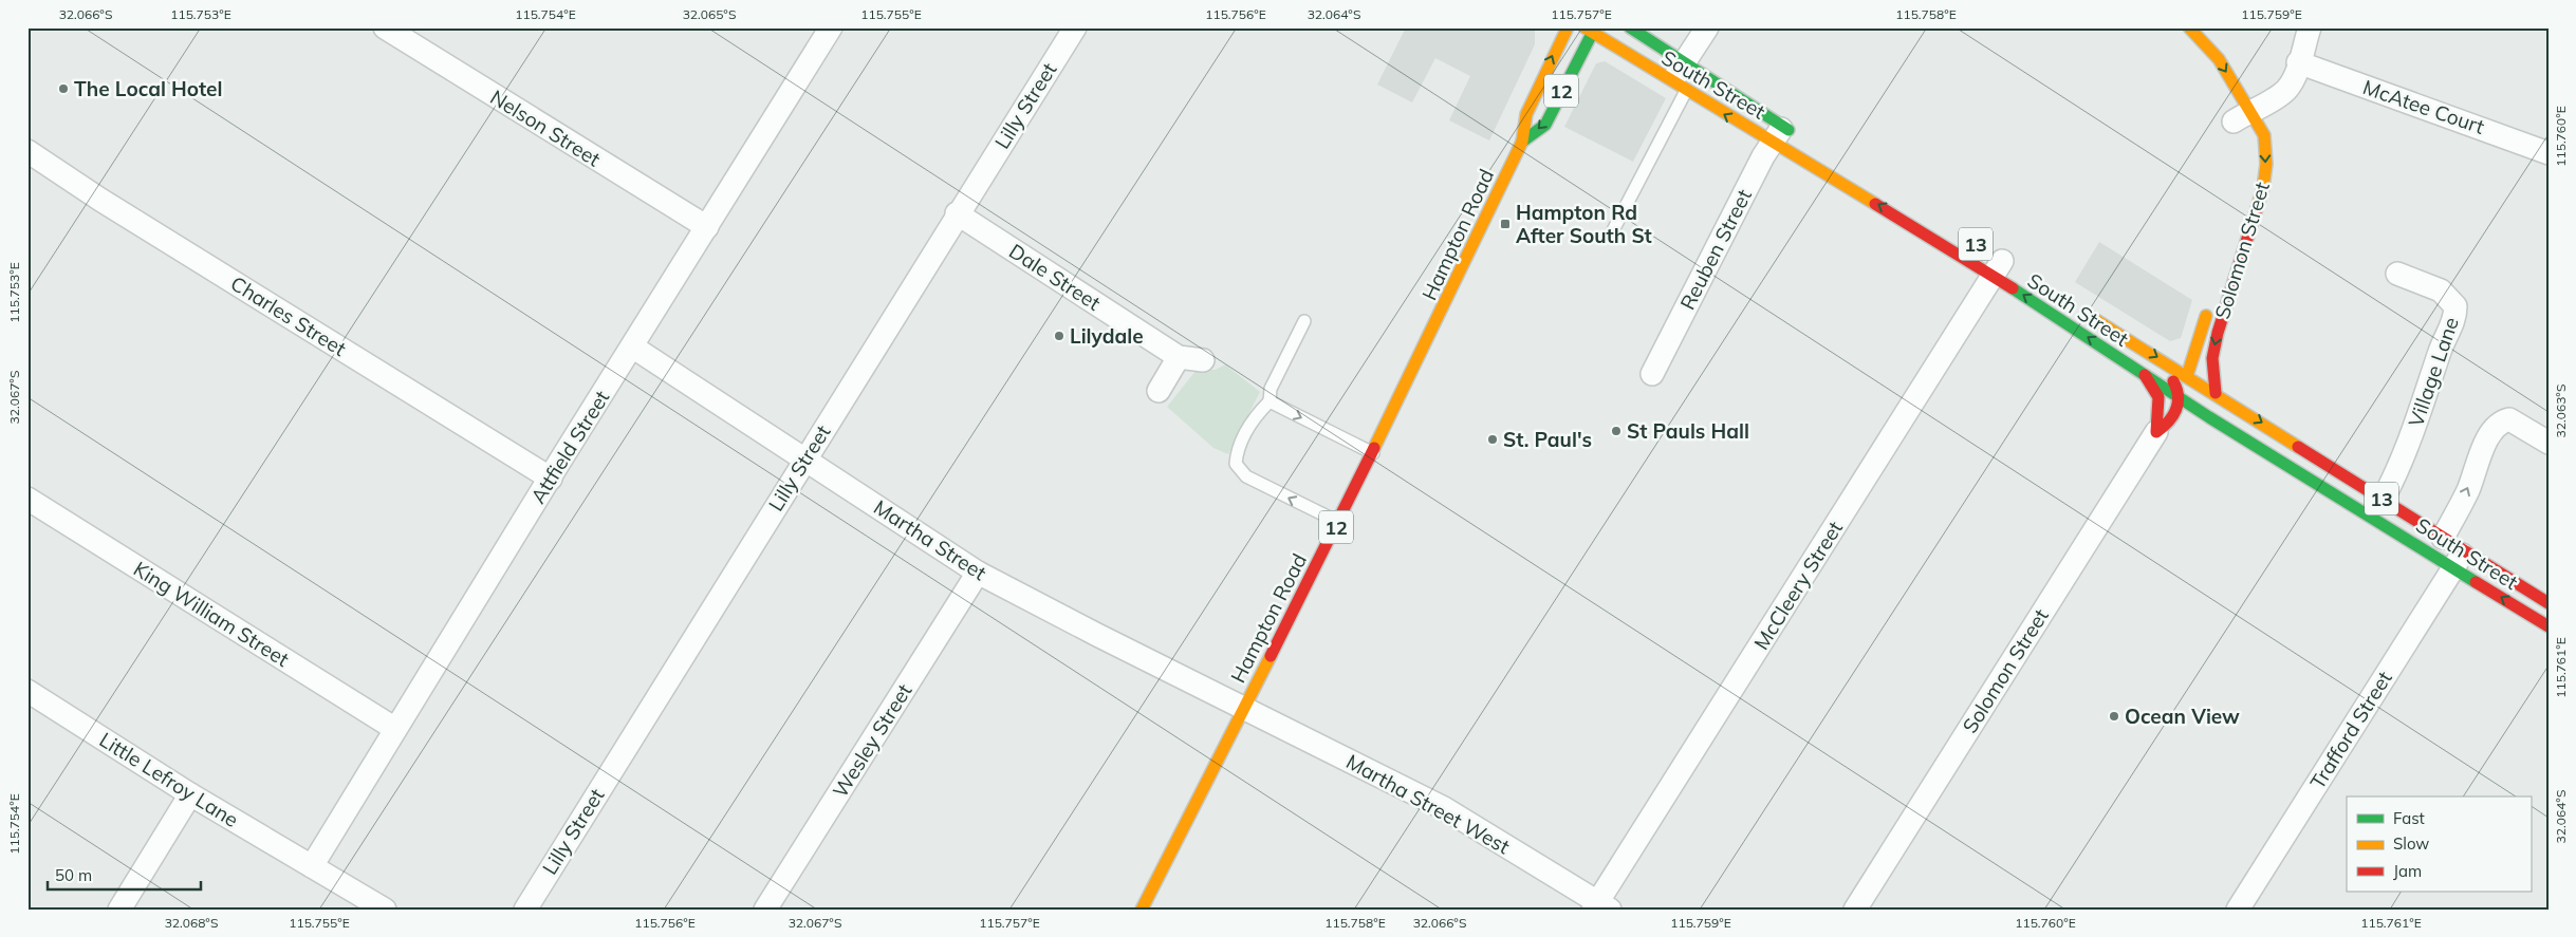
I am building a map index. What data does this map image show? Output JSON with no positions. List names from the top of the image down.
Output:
{
  "streets": {
    "main road": [
      "South Street",
      "12",
      "Hampton Road",
      "13",
      "Solomon Street"
    ],
    "street": [
      "Lilly Street",
      "McAtee Court",
      "Nelson Street",
      "Reuben Street",
      "Dale Street",
      "Charles Street",
      "Village Lane",
      "Attfield Street",
      "Martha Street",
      "McCleery Street",
      "King William Street",
      "Trafford Street",
      "Wesley Street",
      "Little Lefroy Lane",
      "Martha Street West"
    ]
  },
  "crossings": [
    ["South Street", "Hampton Road"],
    ["South Street", "Reuben Street"],
    ["South Street", "Solomon Street"],
    ["South Street", "Village Lane"],
    ["South Street", "McCleery Street"],
    ["South Street", "Trafford Street"],
    ["Lilly Street", "Dale Street"],
    ["Lilly Street", "Martha Street"],
    ["Nelson Street", "Attfield Street"],
    ["Hampton Road", "Martha Street"],
    ["Hampton Road", "Martha Street West"],
    ["Charles Street", "Attfield Street"],
    ["Attfield Street", "Martha Street"],
    ["Attfield Street", "King William Street"],
    ["Attfield Street", "Little Lefroy Lane"],
    ["Martha Street", "Wesley Street"],
    ["Martha Street", "Martha Street West"],
    ["McCleery Street", "Martha Street West"]
  ],
  "places": {
    "other": [
      "The Local Hotel",
      "Lilydale",
      "St Pauls Hall",
      "St. Paul's",
      "Ocean View"
    ],
    "transit": ["Hampton Rd After South St"]
  },
  "legend": ["Fast", "Slow", "Jam"],
  "scale_bar": "50 m",
  "coordinates": [
    "32.066°S",
    "115.753°E",
    "115.754°E",
    "32.065°S",
    "115.755°E",
    "115.756°E",
    "32.064°S",
    "115.757°E",
    "115.758°E",
    "115.759°E",
    "115.760°E",
    "32.067°S",
    "32.063°S",
    "115.761°E",
    "32.068°S"
  ]
}
